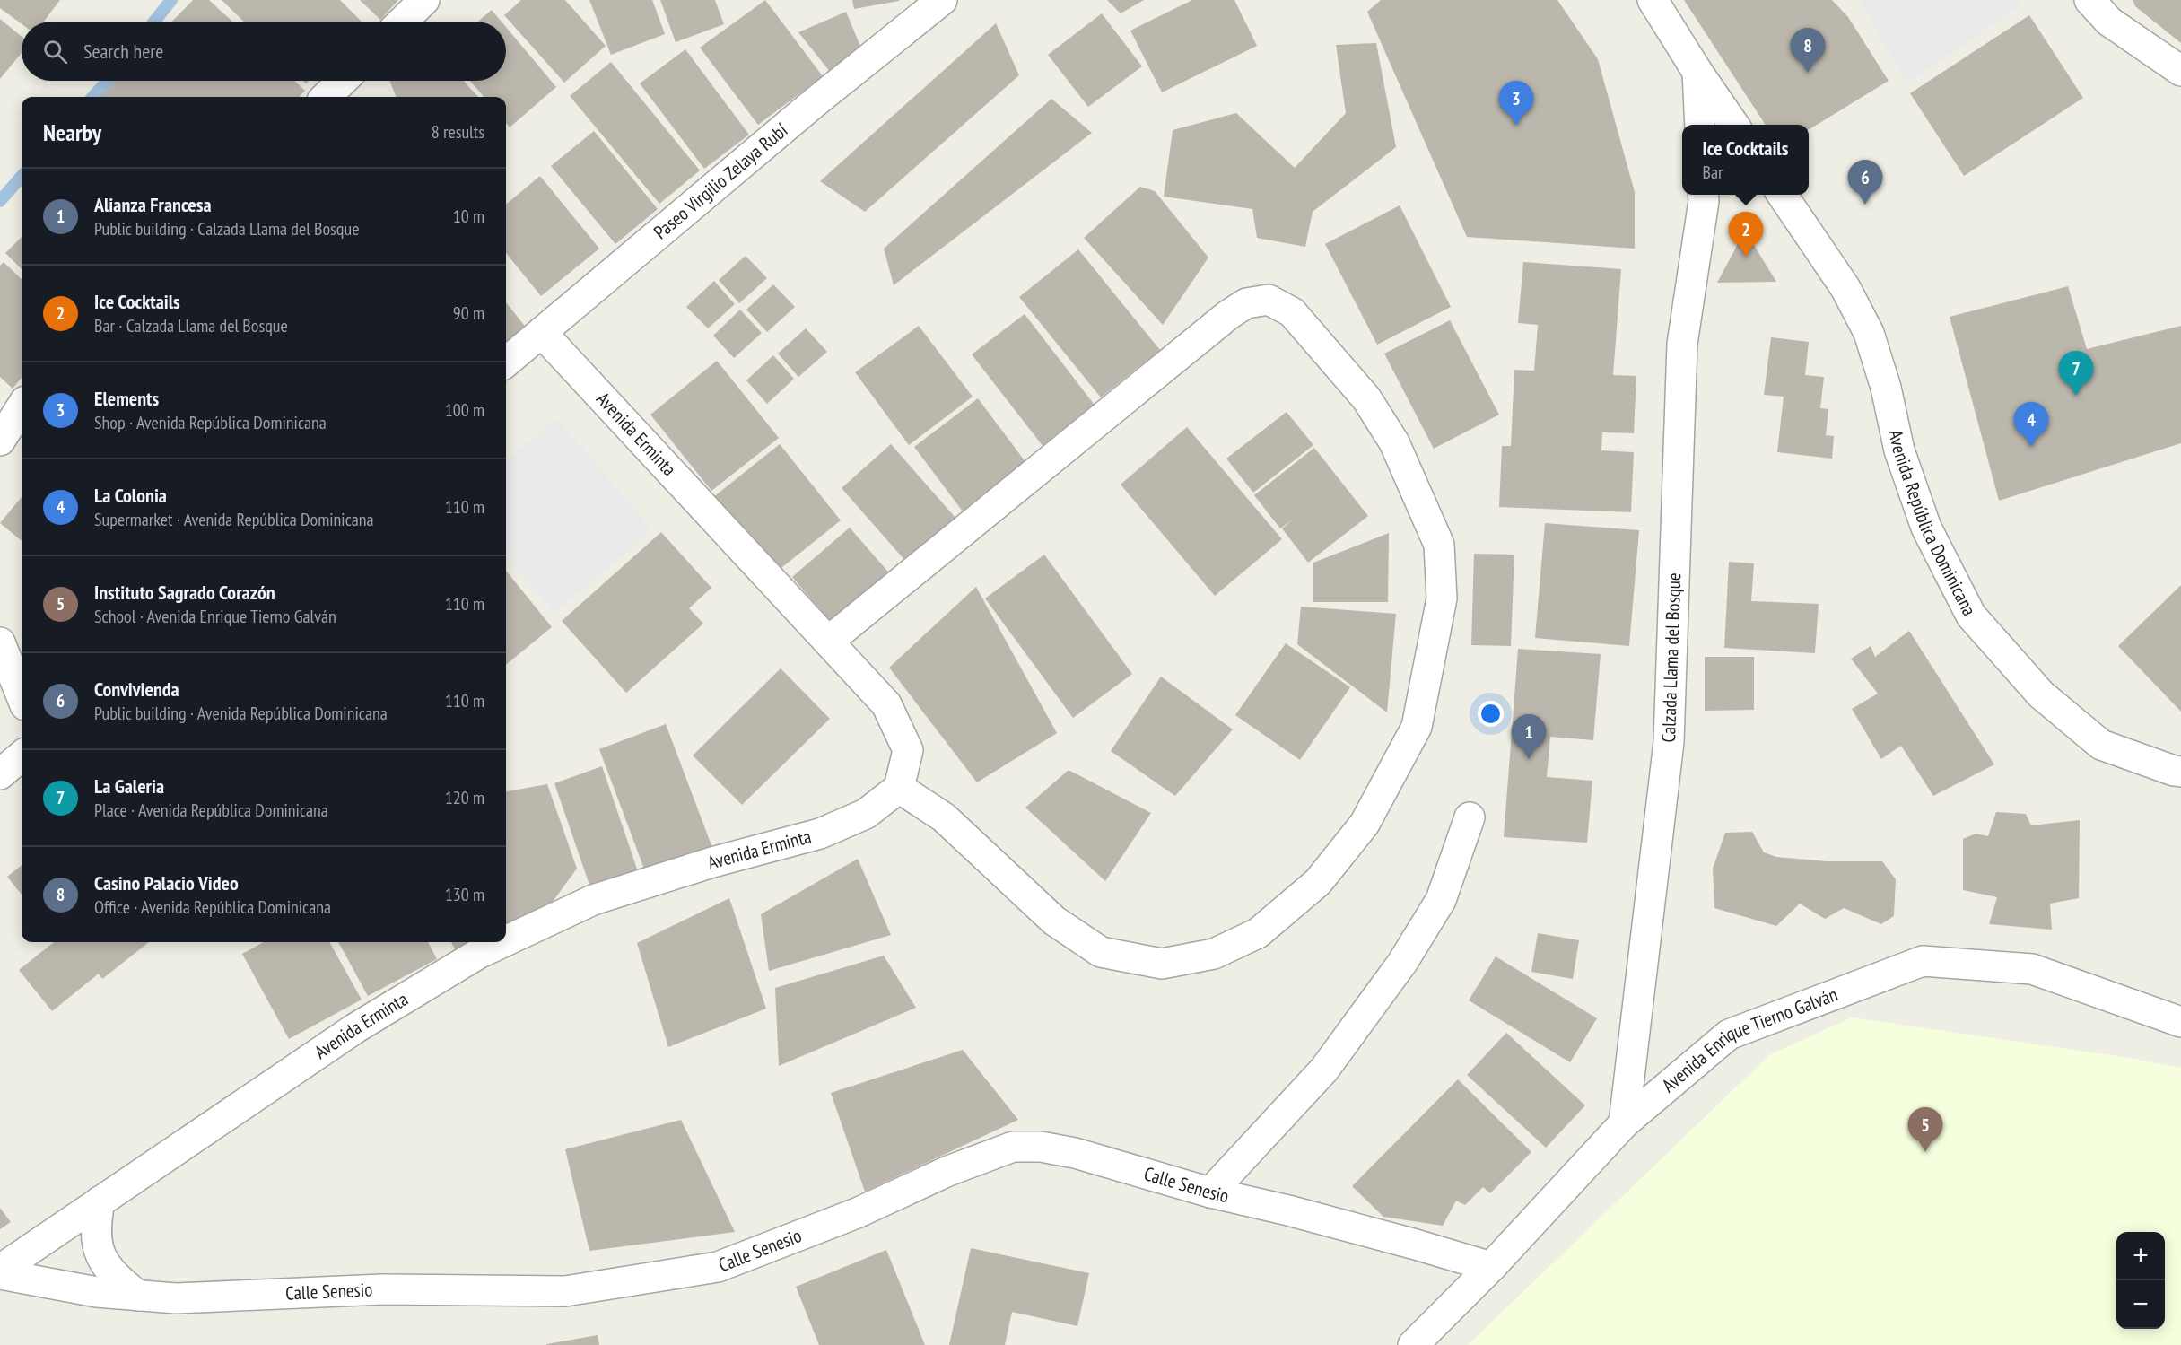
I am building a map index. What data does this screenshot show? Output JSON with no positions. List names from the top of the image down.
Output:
{
  "streets": {
    "street": [
      "Paseo Virgilio Zelaya Rubí",
      "Avenida Erminta",
      "Avenida República Dominicana",
      "Calzada Llama del Bosque",
      "Avenida Enrique Tierno Galván",
      "Calle Senesio"
    ]
  },
  "crossings": [
    ["Paseo Virgilio Zelaya Rubí", "Avenida Erminta"],
    ["Calzada Llama del Bosque", "Avenida Enrique Tierno Galván"],
    ["Avenida Enrique Tierno Galván", "Calle Senesio"]
  ],
  "page": {
    "search": "Search here",
    "pins": [
      "8",
      "3",
      "6",
      "2",
      "7",
      "4",
      "1",
      "5"
    ],
    "heading": ["Nearby", "8 results"],
    "popup": ["Ice Cocktails", "Bar"],
    "list": [
      {
        "mark": "1",
        "name": "Alianza Francesa",
        "note": "Public building · Calzada Llama del Bosque",
        "value": "10 m"
      },
      {
        "mark": "2",
        "name": "Ice Cocktails",
        "note": "Bar · Calzada Llama del Bosque",
        "value": "90 m"
      },
      {
        "mark": "3",
        "name": "Elements",
        "note": "Shop · Avenida República Dominicana",
        "value": "100 m"
      },
      {
        "mark": "4",
        "name": "La Colonia",
        "note": "Supermarket · Avenida República Dominicana",
        "value": "110 m"
      },
      {
        "mark": "5",
        "name": "Instituto Sagrado Corazón",
        "note": "School · Avenida Enrique Tierno Galván",
        "value": "110 m"
      },
      {
        "mark": "6",
        "name": "Convivienda",
        "note": "Public building · Avenida República Dominicana",
        "value": "110 m"
      },
      {
        "mark": "7",
        "name": "La Galeria",
        "note": "Place · Avenida República Dominicana",
        "value": "120 m"
      },
      {
        "mark": "8",
        "name": "Casino Palacio Video",
        "note": "Office · Avenida República Dominicana",
        "value": "130 m"
      }
    ],
    "map_buttons": ["+", "−"]
  }
}
